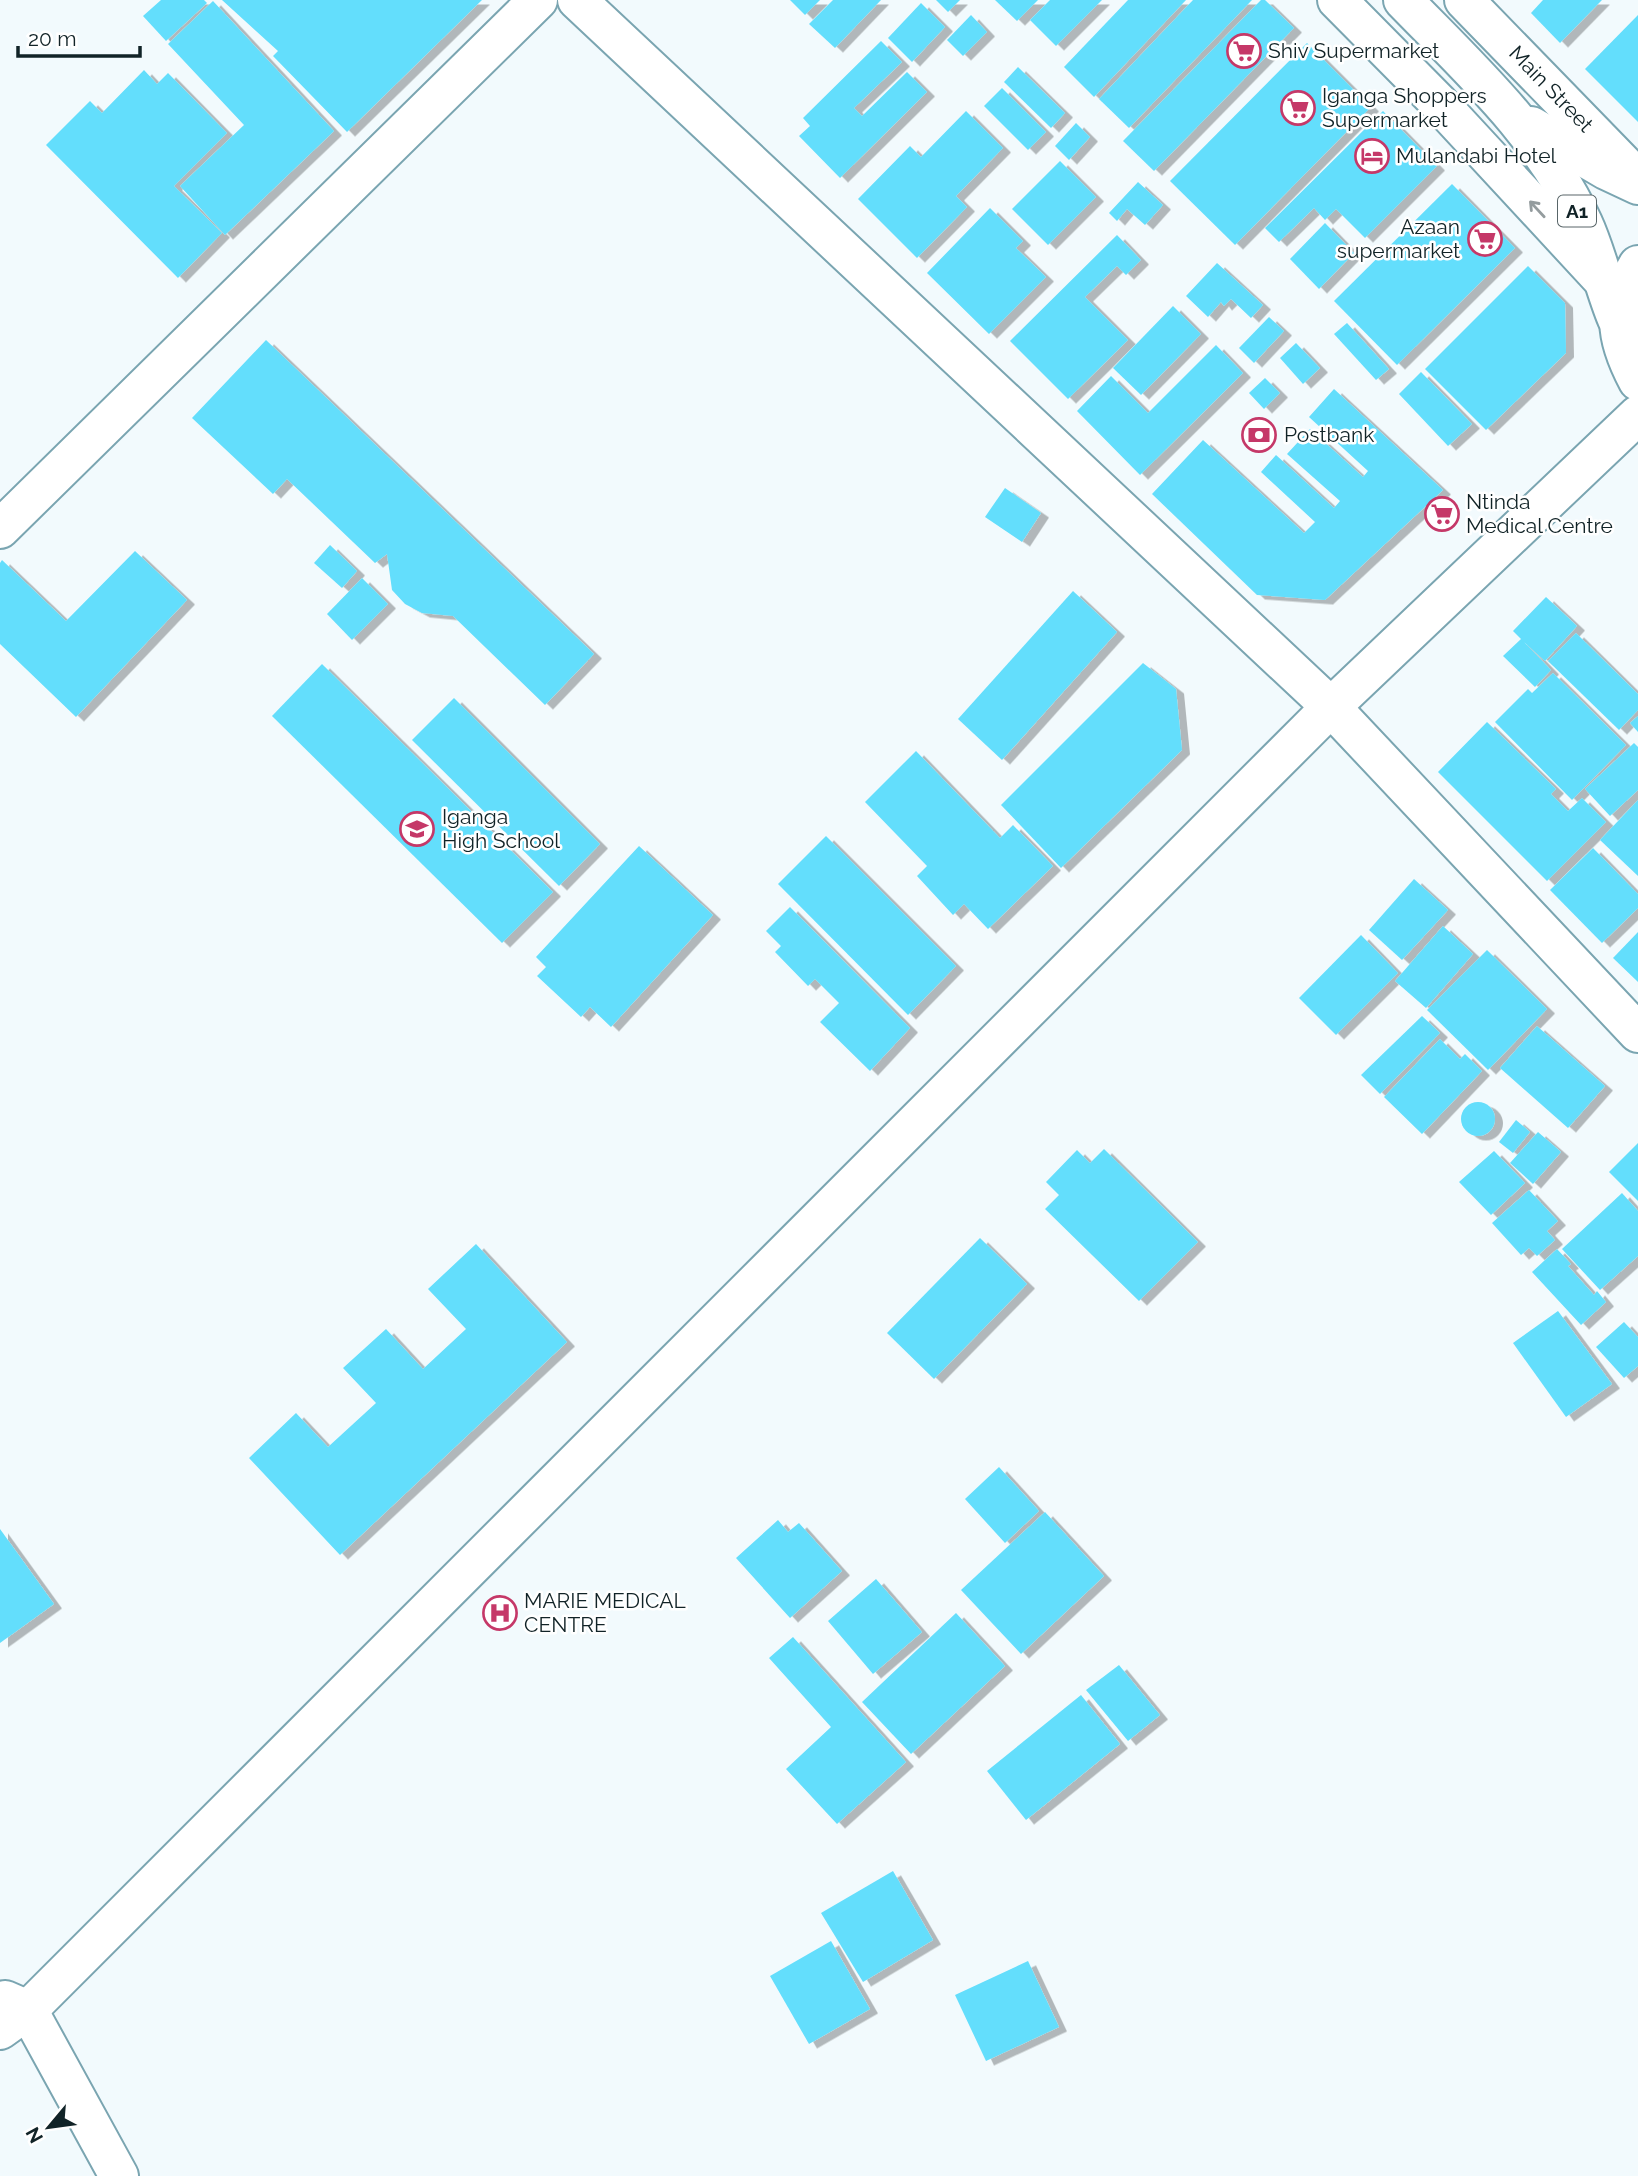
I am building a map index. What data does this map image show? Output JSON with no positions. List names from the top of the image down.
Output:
{
  "streets": {
    "street": ["Main Street", "A1"]
  },
  "places": {
    "supermarket": [
      "Shiv Supermarket",
      "Iganga Shoppers Supermarket",
      "Azaan supermarket",
      "Ntinda Medical Centre"
    ],
    "hotel": ["Mulandabi Hotel"],
    "bank": ["Postbank"],
    "school or university": ["Iganga High School"],
    "hospital": ["MARIE MEDICAL CENTRE"]
  },
  "scale_bar": "20 m",
  "north": "bottom left"
}
